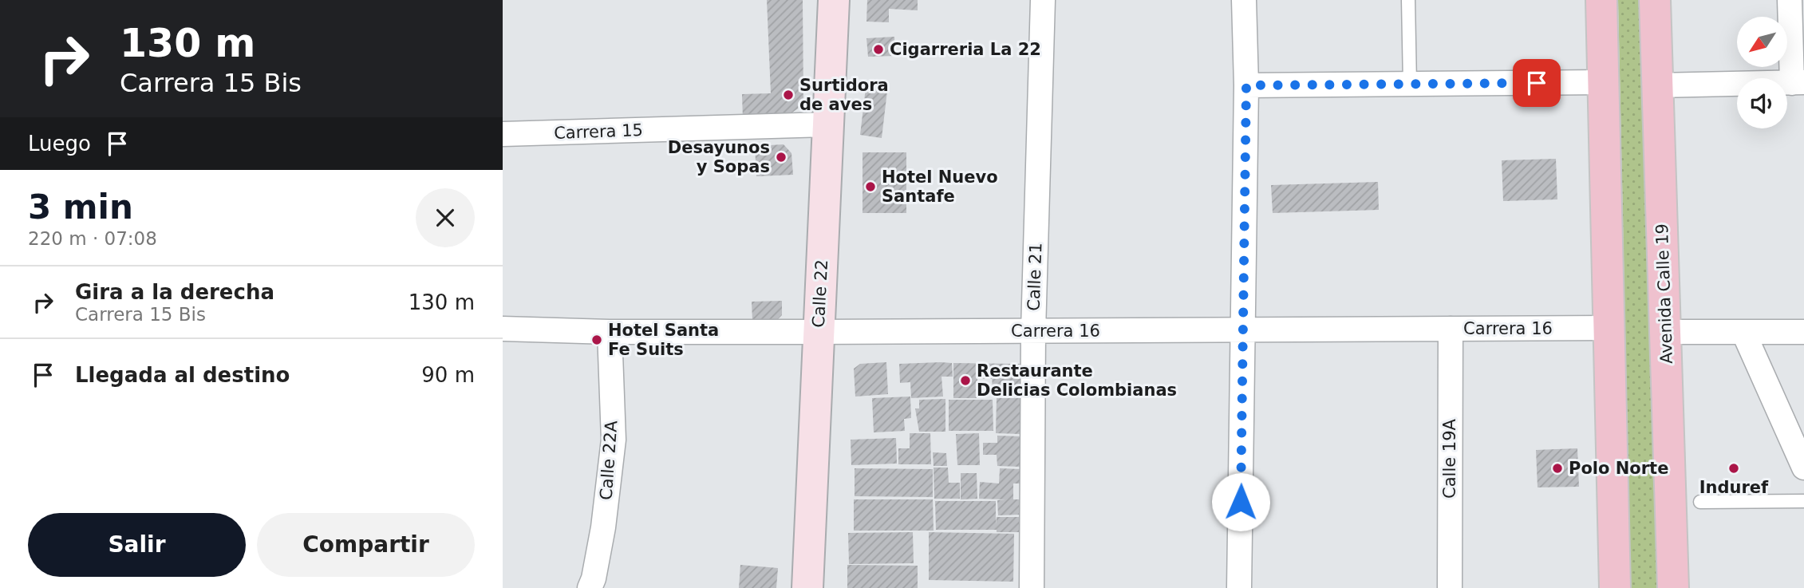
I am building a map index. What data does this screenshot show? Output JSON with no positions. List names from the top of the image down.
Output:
{
  "streets": {
    "main road": ["Avenida Calle 19"],
    "street": [
      "Carrera 15",
      "Calle 21",
      "Calle 22",
      "Carrera 16",
      "Calle 19A",
      "Calle 22A"
    ]
  },
  "crossings": [
    ["Carrera 15", "Calle 22"],
    ["Calle 21", "Carrera 16"],
    ["Calle 22", "Carrera 16"],
    ["Carrera 16", "Calle 19A"],
    ["Carrera 16", "Calle 22A"]
  ],
  "places": [
    "Cigarreria La 22",
    "Surtidora de aves",
    "Desayunos y Sopas",
    "Hotel Nuevo Santafe",
    "Hotel Santa Fe Suits",
    "Restaurante Delicias Colombianas",
    "Polo Norte",
    "Induref"
  ],
  "north": "bottom left",
  "page": {
    "turn": ["130 m", "Carrera 15 Bis"],
    "then": "Luego",
    "heading": ["3 min", "220 m · 07:08"],
    "list": [
      {
        "name": "Gira a la derecha",
        "note": "Carrera 15 Bis",
        "value": "130 m"
      },
      {
        "name": "Llegada al destino",
        "value": "90 m"
      }
    ],
    "buttons": ["Salir", "Compartir"]
  }
}
